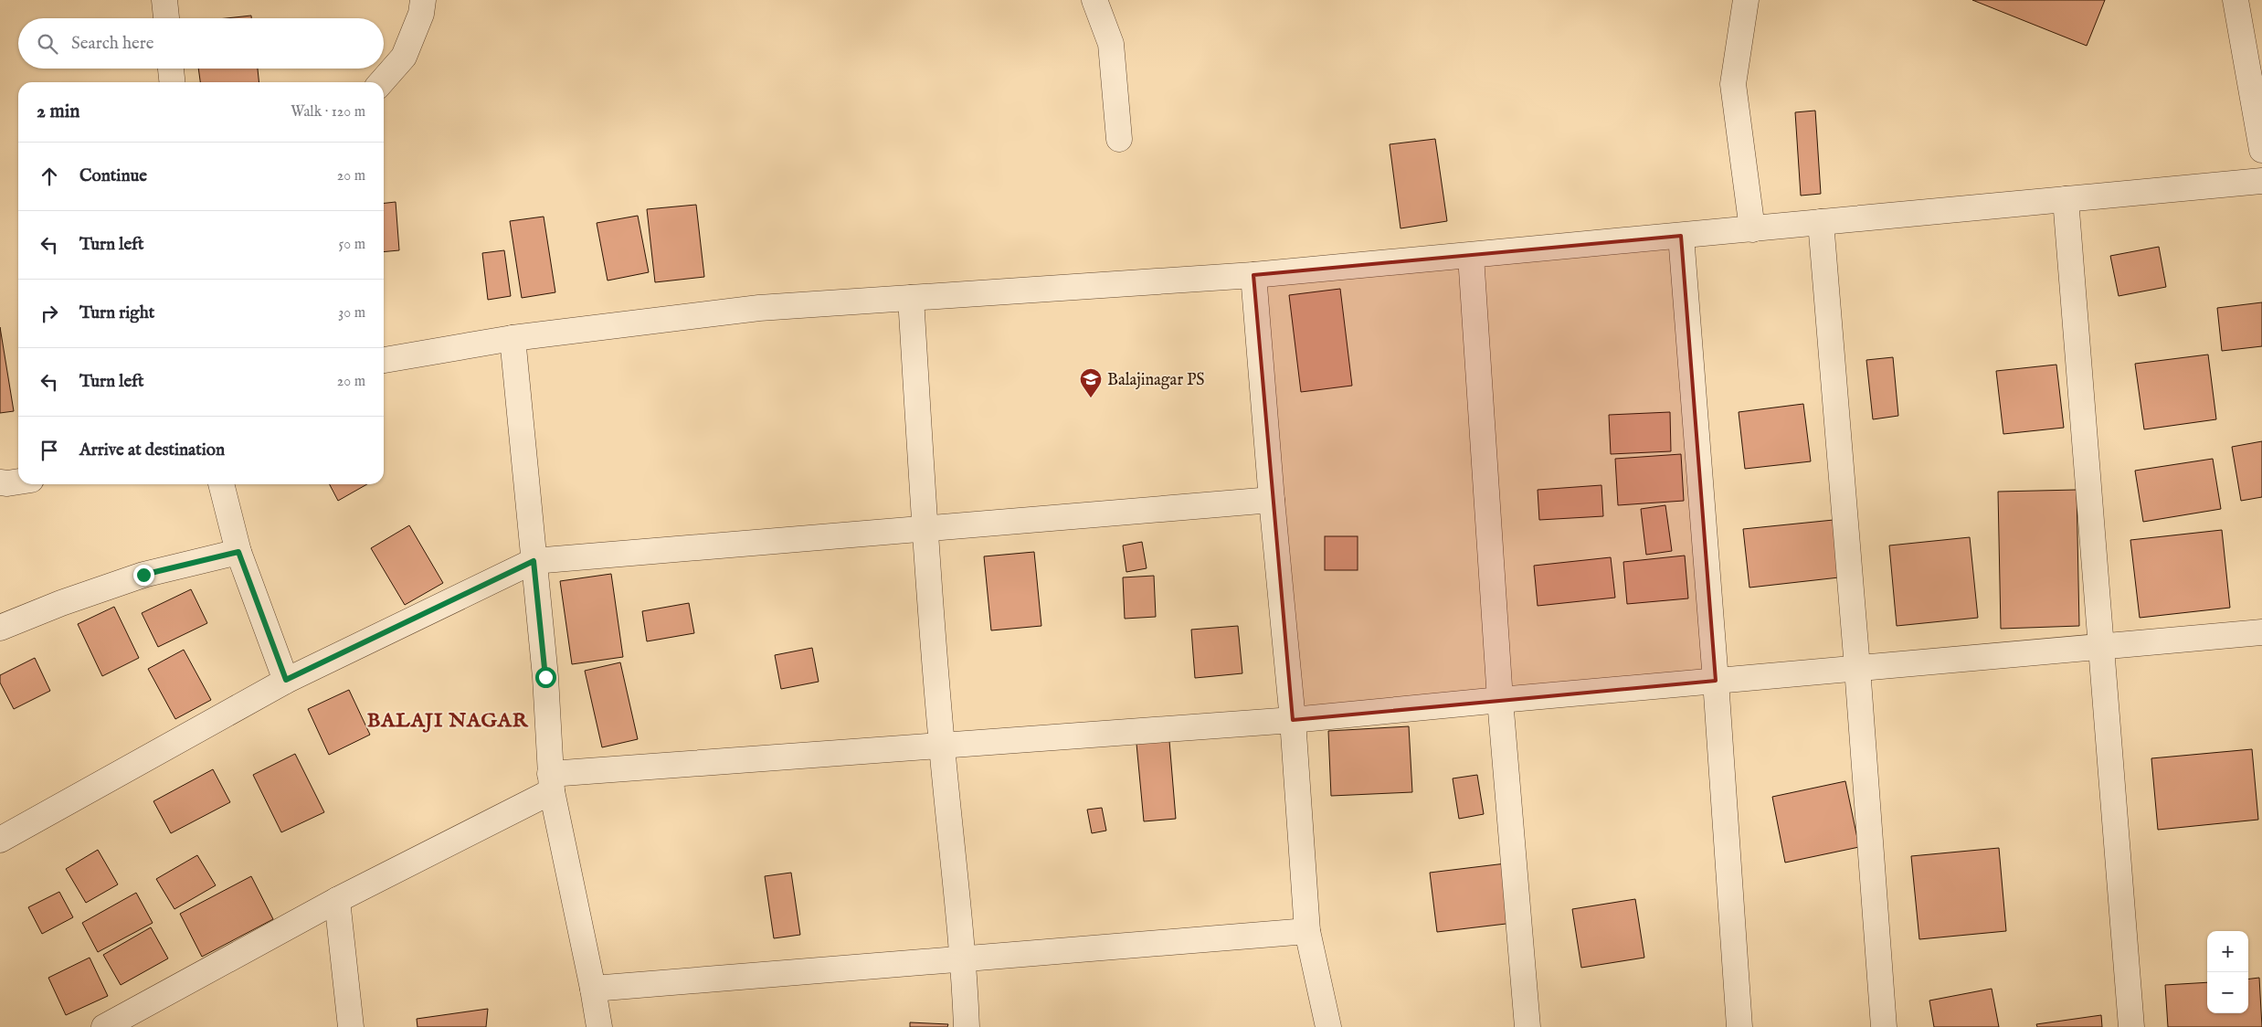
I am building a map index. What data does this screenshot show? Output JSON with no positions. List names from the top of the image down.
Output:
{
  "districts": ["BALAJI NAGAR"],
  "places": {
    "school or university": ["Balajinagar PS"]
  },
  "page": {
    "search": "Search here",
    "heading": ["2 min", "Walk · 120 m"],
    "list": [
      ["Continue", "20 m"],
      ["Turn left", "50 m"],
      ["Turn right", "30 m"],
      ["Turn left", "20 m"],
      "Arrive at destination"
    ],
    "map_buttons": ["+", "−"]
  }
}
